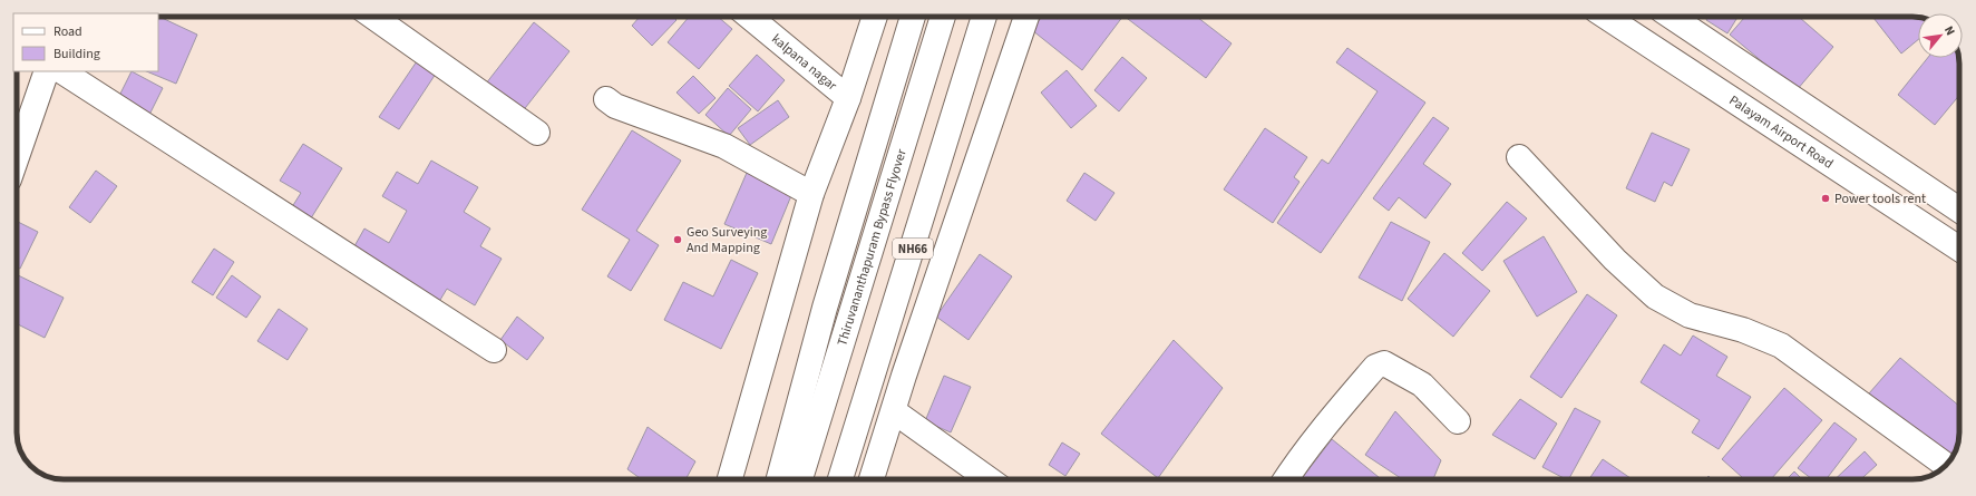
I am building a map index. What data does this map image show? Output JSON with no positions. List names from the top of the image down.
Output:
{
  "streets": {
    "main road": [
      "kalpana nagar",
      "Palayam Airport Road",
      "Thiruvananthapuram Bypass Flyover",
      "NH66"
    ]
  },
  "places": ["Power tools rent", "Geo Surveying And Mapping"],
  "legend": ["Road", "Building"],
  "north": "top right"
}
